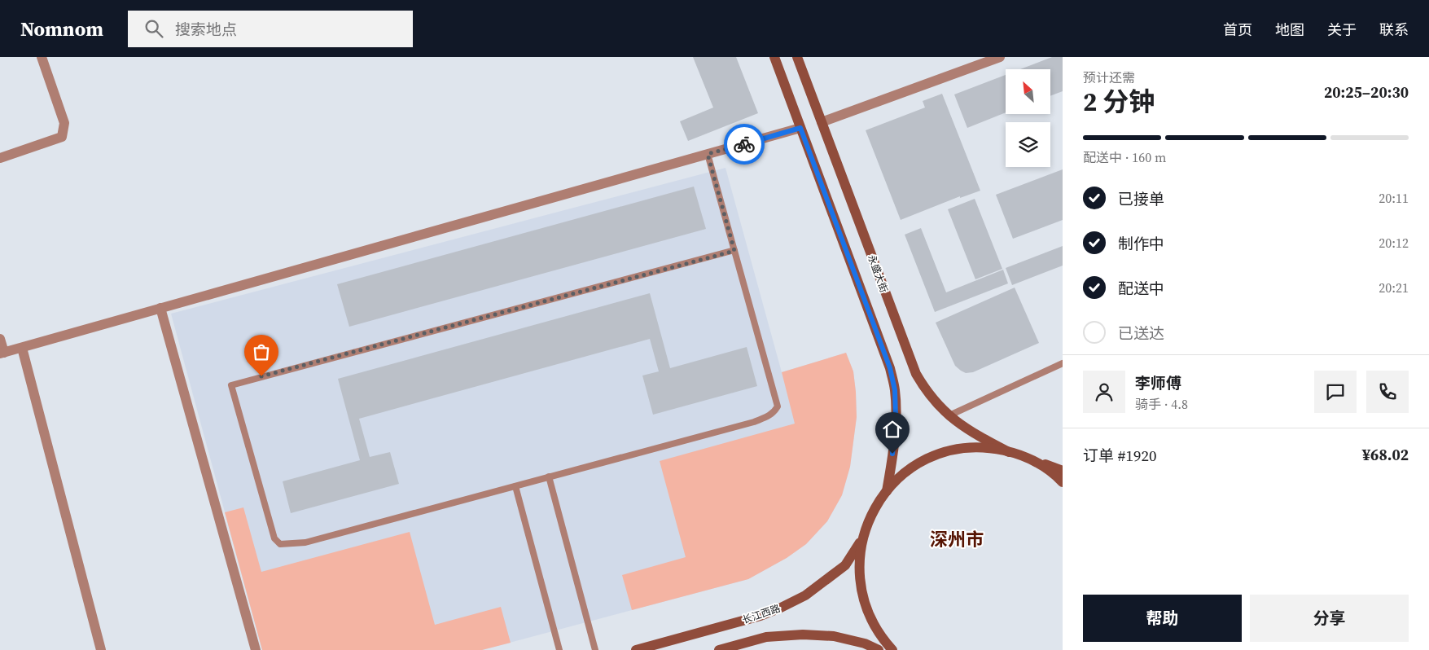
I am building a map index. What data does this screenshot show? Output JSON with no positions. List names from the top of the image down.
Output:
{
  "streets": {
    "main road": ["永盛大街", "长江西路"]
  },
  "districts": ["深州市"],
  "north": "top left",
  "page": {
    "header": "Nomnom",
    "search": "搜索地点",
    "nav": [
      "首页",
      "地图",
      "关于",
      "联系"
    ],
    "heading": ["2 分钟", "预计还需", "20:25–20:30"],
    "panel": [
      "李师傅",
      "骑手 · 4.8",
      "订单 #1920",
      "¥68.02"
    ],
    "bar": "配送中 · 160 m",
    "list": [
      ["已接单", "20:11"],
      ["制作中", "20:12"],
      ["配送中", "20:21"],
      "已送达"
    ],
    "buttons": ["帮助", "分享"]
  }
}
